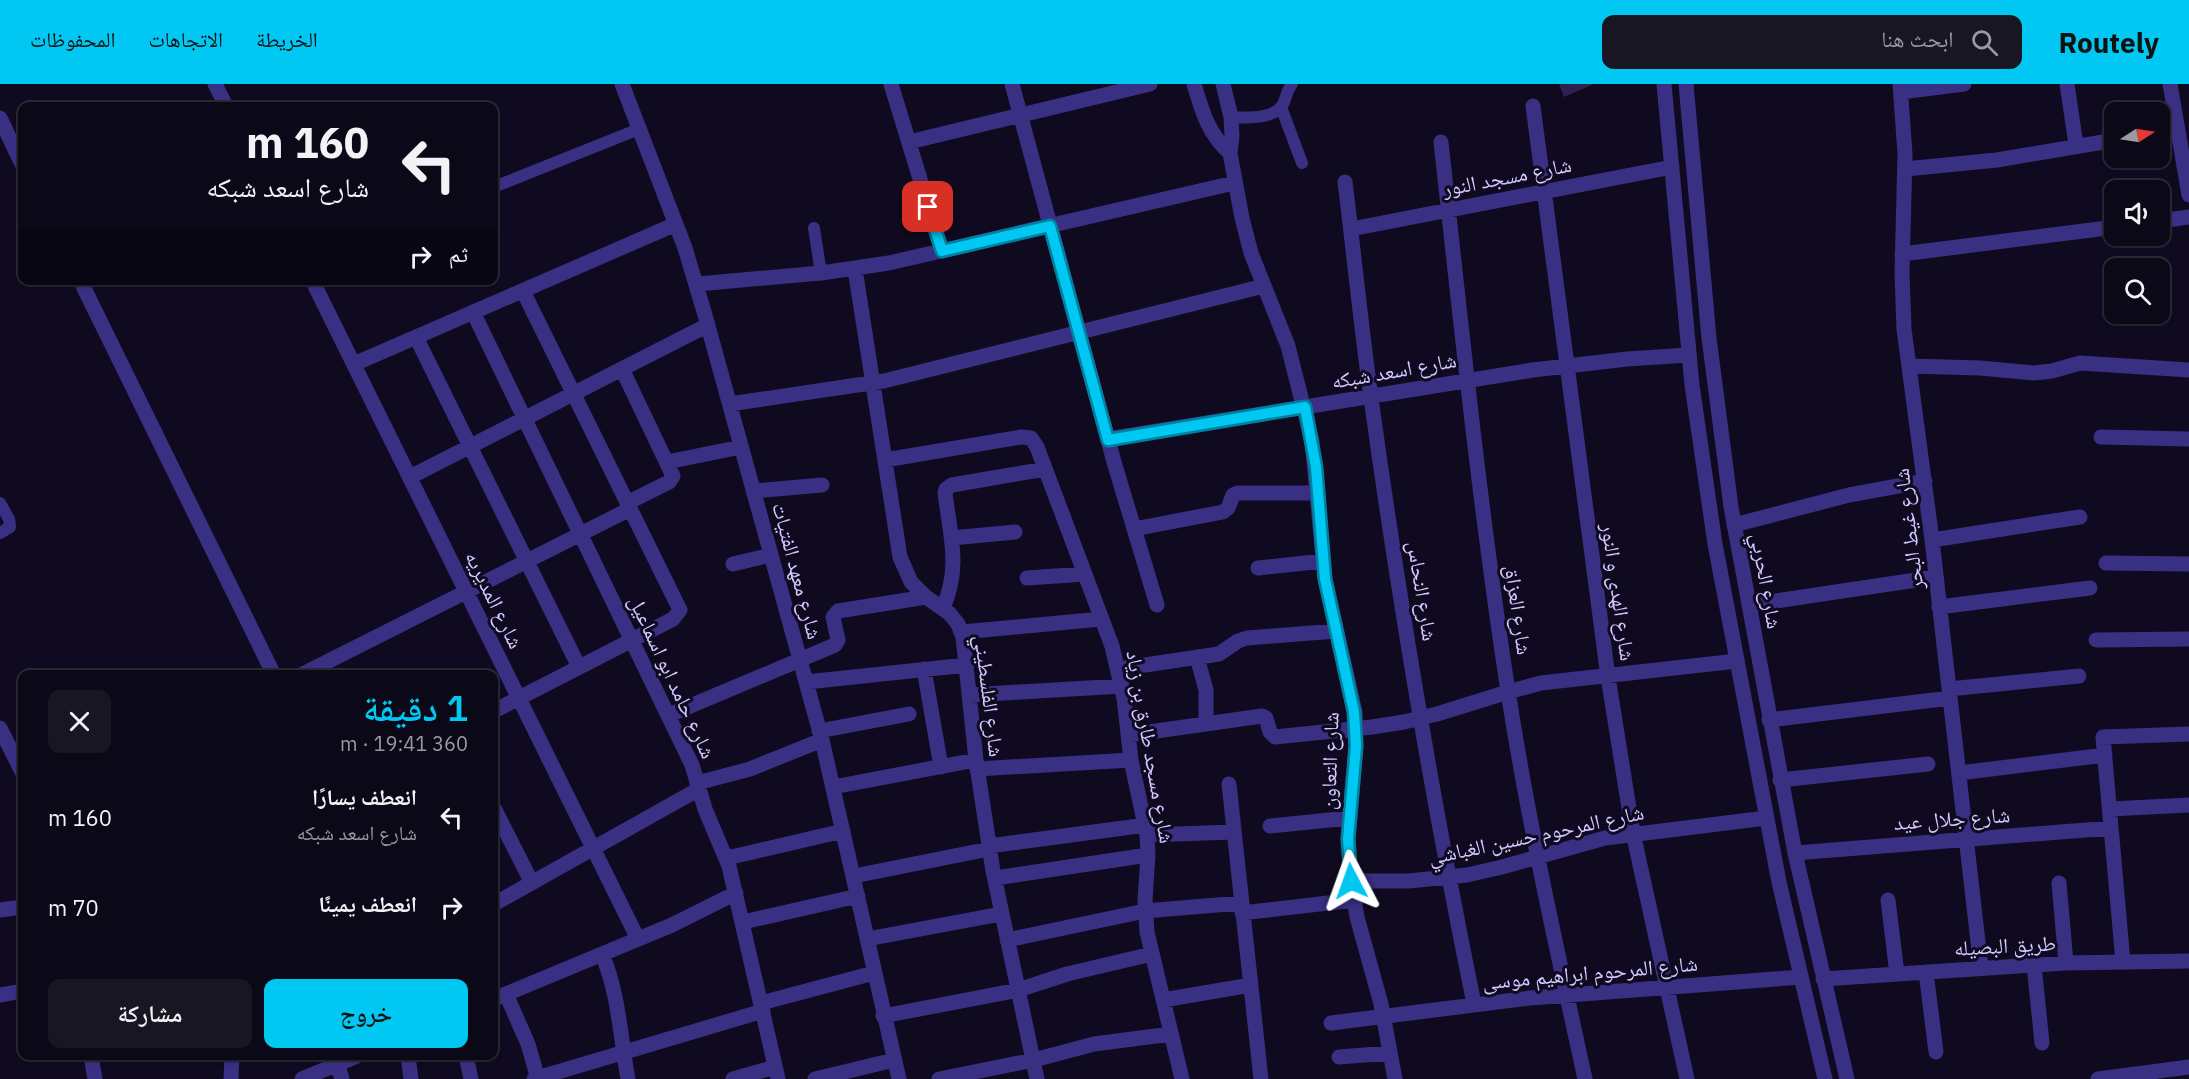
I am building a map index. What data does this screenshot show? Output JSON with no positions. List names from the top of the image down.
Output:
{
  "streets": {
    "street": [
      "شارع مسجد النور",
      "شارع اسعد شبكه",
      "شارع غيط البحر",
      "شارع معهد الفتيات",
      "شارع الحربي",
      "شارع النحاس",
      "شارع الهدى و النور",
      "شارع المديريه",
      "شارع العزاق",
      "شارع حامد ابو اسماعيل",
      "شارع الفلسطيني",
      "شارع مسجد طارق بن زياد",
      "شارع التعاون",
      "شارع جلال عيد",
      "شارع المرحوم حسين الغباشي",
      "طريق البصيله",
      "شارع المرحوم ابراهيم موسى"
    ]
  },
  "crossings": [
    ["شارع مسجد النور", "شارع الحربي"],
    ["شارع مسجد النور", "شارع النحاس"],
    ["شارع مسجد النور", "شارع الهدى و النور"],
    ["شارع مسجد النور", "شارع العزاق"],
    ["شارع اسعد شبكه", "شارع الحربي"],
    ["شارع اسعد شبكه", "شارع النحاس"],
    ["شارع اسعد شبكه", "شارع الهدى و النور"],
    ["شارع اسعد شبكه", "شارع العزاق"],
    ["شارع اسعد شبكه", "شارع التعاون"],
    ["شارع غيط البحر", "شارع جلال عيد"],
    ["شارع غيط البحر", "طريق البصيله"],
    ["شارع الحربي", "شارع جلال عيد"],
    ["شارع الحربي", "شارع المرحوم حسين الغباشي"],
    ["شارع الحربي", "طريق البصيله"],
    ["شارع الحربي", "شارع المرحوم ابراهيم موسى"],
    ["شارع النحاس", "شارع المرحوم حسين الغباشي"],
    ["شارع النحاس", "شارع المرحوم ابراهيم موسى"],
    ["شارع الهدى و النور", "شارع المرحوم حسين الغباشي"],
    ["شارع الهدى و النور", "شارع المرحوم ابراهيم موسى"],
    ["شارع العزاق", "شارع المرحوم حسين الغباشي"],
    ["شارع العزاق", "شارع المرحوم ابراهيم موسى"],
    ["شارع الفلسطيني", "شارع مسجد طارق بن زياد"],
    ["شارع التعاون", "شارع المرحوم حسين الغباشي"],
    ["شارع التعاون", "شارع المرحوم ابراهيم موسى"]
  ],
  "north": "right",
  "page": {
    "header": "Routely",
    "search": "ابحث هنا",
    "nav": ["الخريطة", "الاتجاهات", "المحفوظات"],
    "turn": ["160 m", "شارع اسعد شبكه"],
    "then": "ثم",
    "heading": ["1 دقيقة", "360 m · 19:41"],
    "list": [
      {
        "name": "انعطف يسارًا",
        "note": "شارع اسعد شبكه",
        "value": "160 m"
      },
      {
        "name": "انعطف يمينًا",
        "value": "70 m"
      }
    ],
    "buttons": ["خروج", "مشاركة"]
  }
}
